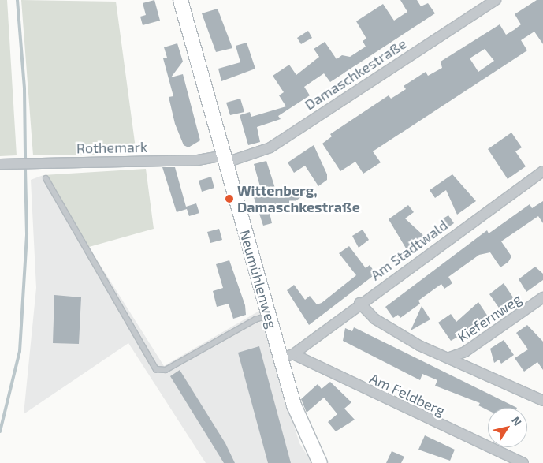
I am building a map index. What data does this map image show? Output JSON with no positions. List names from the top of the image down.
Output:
{
  "streets": {
    "street": [
      "Damaschkestraße",
      "Rothemark",
      "Am Stadtwald",
      "Neumühlenweg",
      "Kiefernweg",
      "Am Feldberg"
    ]
  },
  "crossings": [
    ["Damaschkestraße", "Rothemark"],
    ["Damaschkestraße", "Neumühlenweg"],
    ["Rothemark", "Neumühlenweg"],
    ["Am Stadtwald", "Neumühlenweg"],
    ["Am Stadtwald", "Kiefernweg"],
    ["Am Stadtwald", "Am Feldberg"],
    ["Neumühlenweg", "Am Feldberg"]
  ],
  "places": ["Wittenberg, Damaschkestraße"],
  "north": "top right"
}
